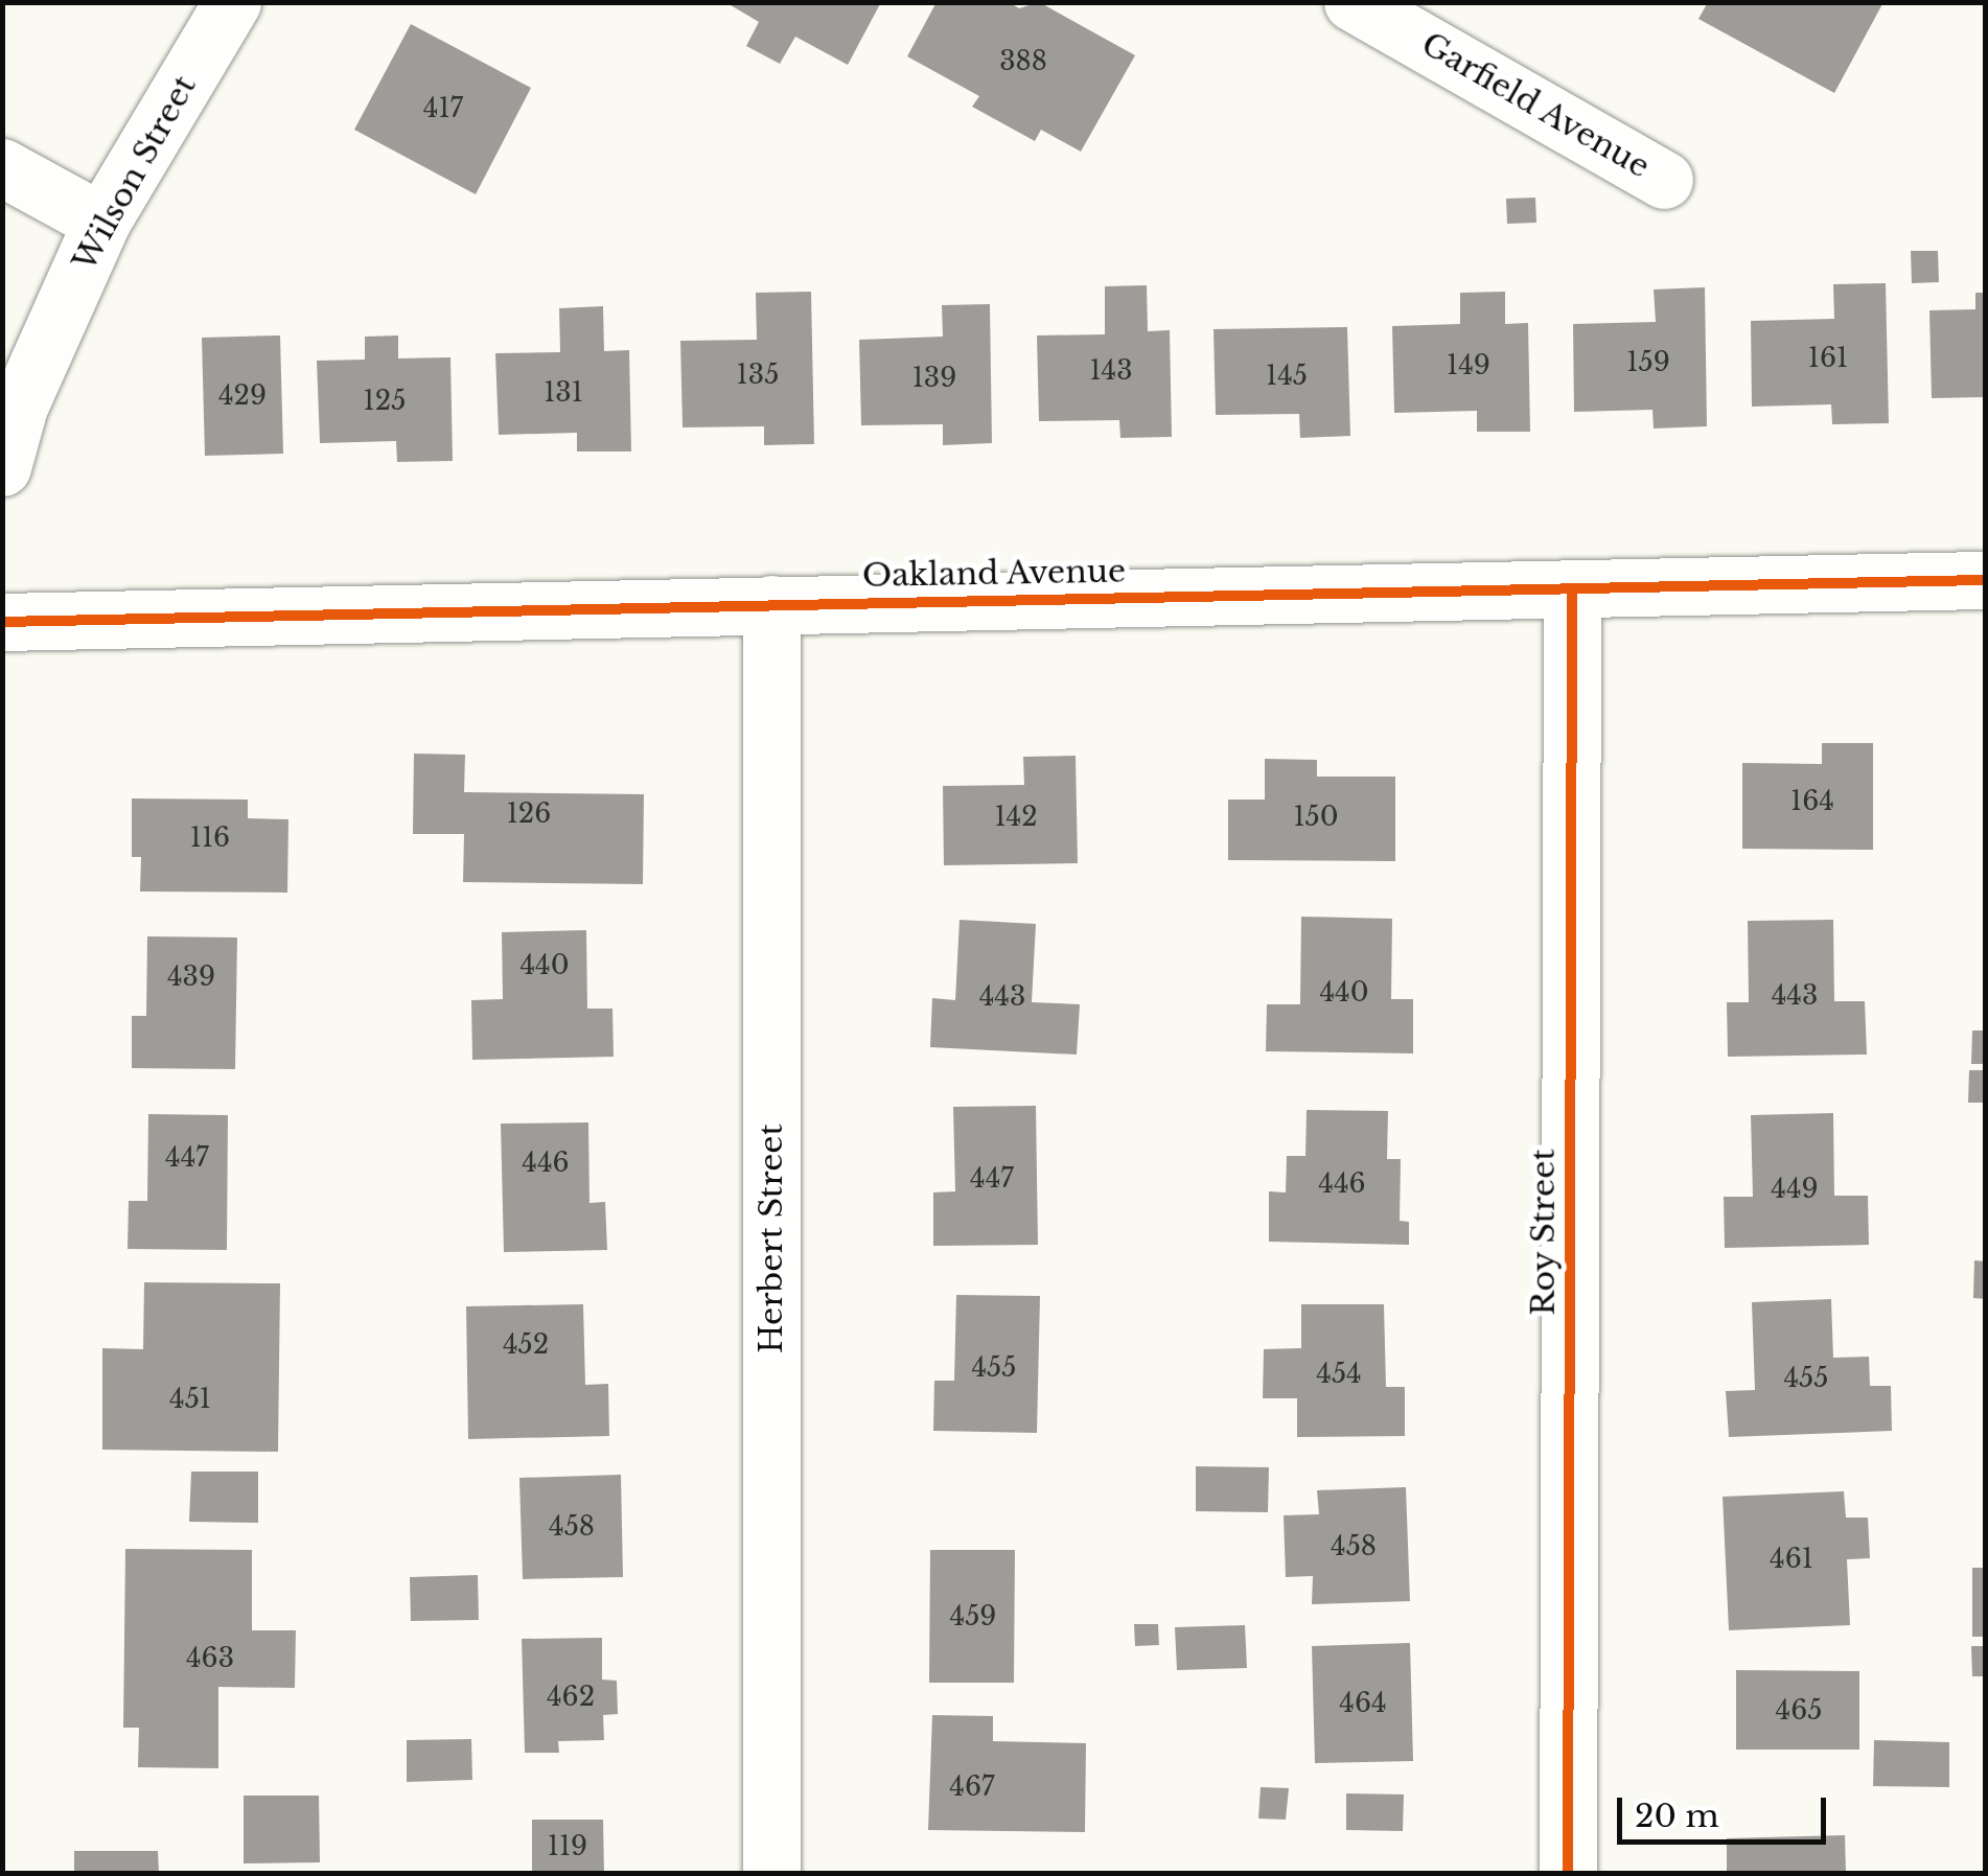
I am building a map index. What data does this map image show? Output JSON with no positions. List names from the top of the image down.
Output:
{
  "streets": {
    "street": [
      "Garfield Avenue",
      "Wilson Street",
      "Oakland Avenue",
      "Roy Street",
      "Herbert Street"
    ]
  },
  "crossings": [
    ["Oakland Avenue", "Roy Street"],
    ["Oakland Avenue", "Herbert Street"]
  ],
  "house_numbers": [
    "388",
    "417",
    "161",
    "159",
    "149",
    "143",
    "135",
    "145",
    "139",
    "131",
    "429",
    "125",
    "164",
    "126",
    "142",
    "150",
    "116",
    "440",
    "439",
    "440",
    "443",
    "443",
    "447",
    "446",
    "447",
    "446",
    "449",
    "452",
    "455",
    "454",
    "455",
    "451",
    "458",
    "458",
    "461",
    "459",
    "463",
    "462",
    "464",
    "465",
    "467",
    "119"
  ],
  "scale_bar": "20 m"
}
